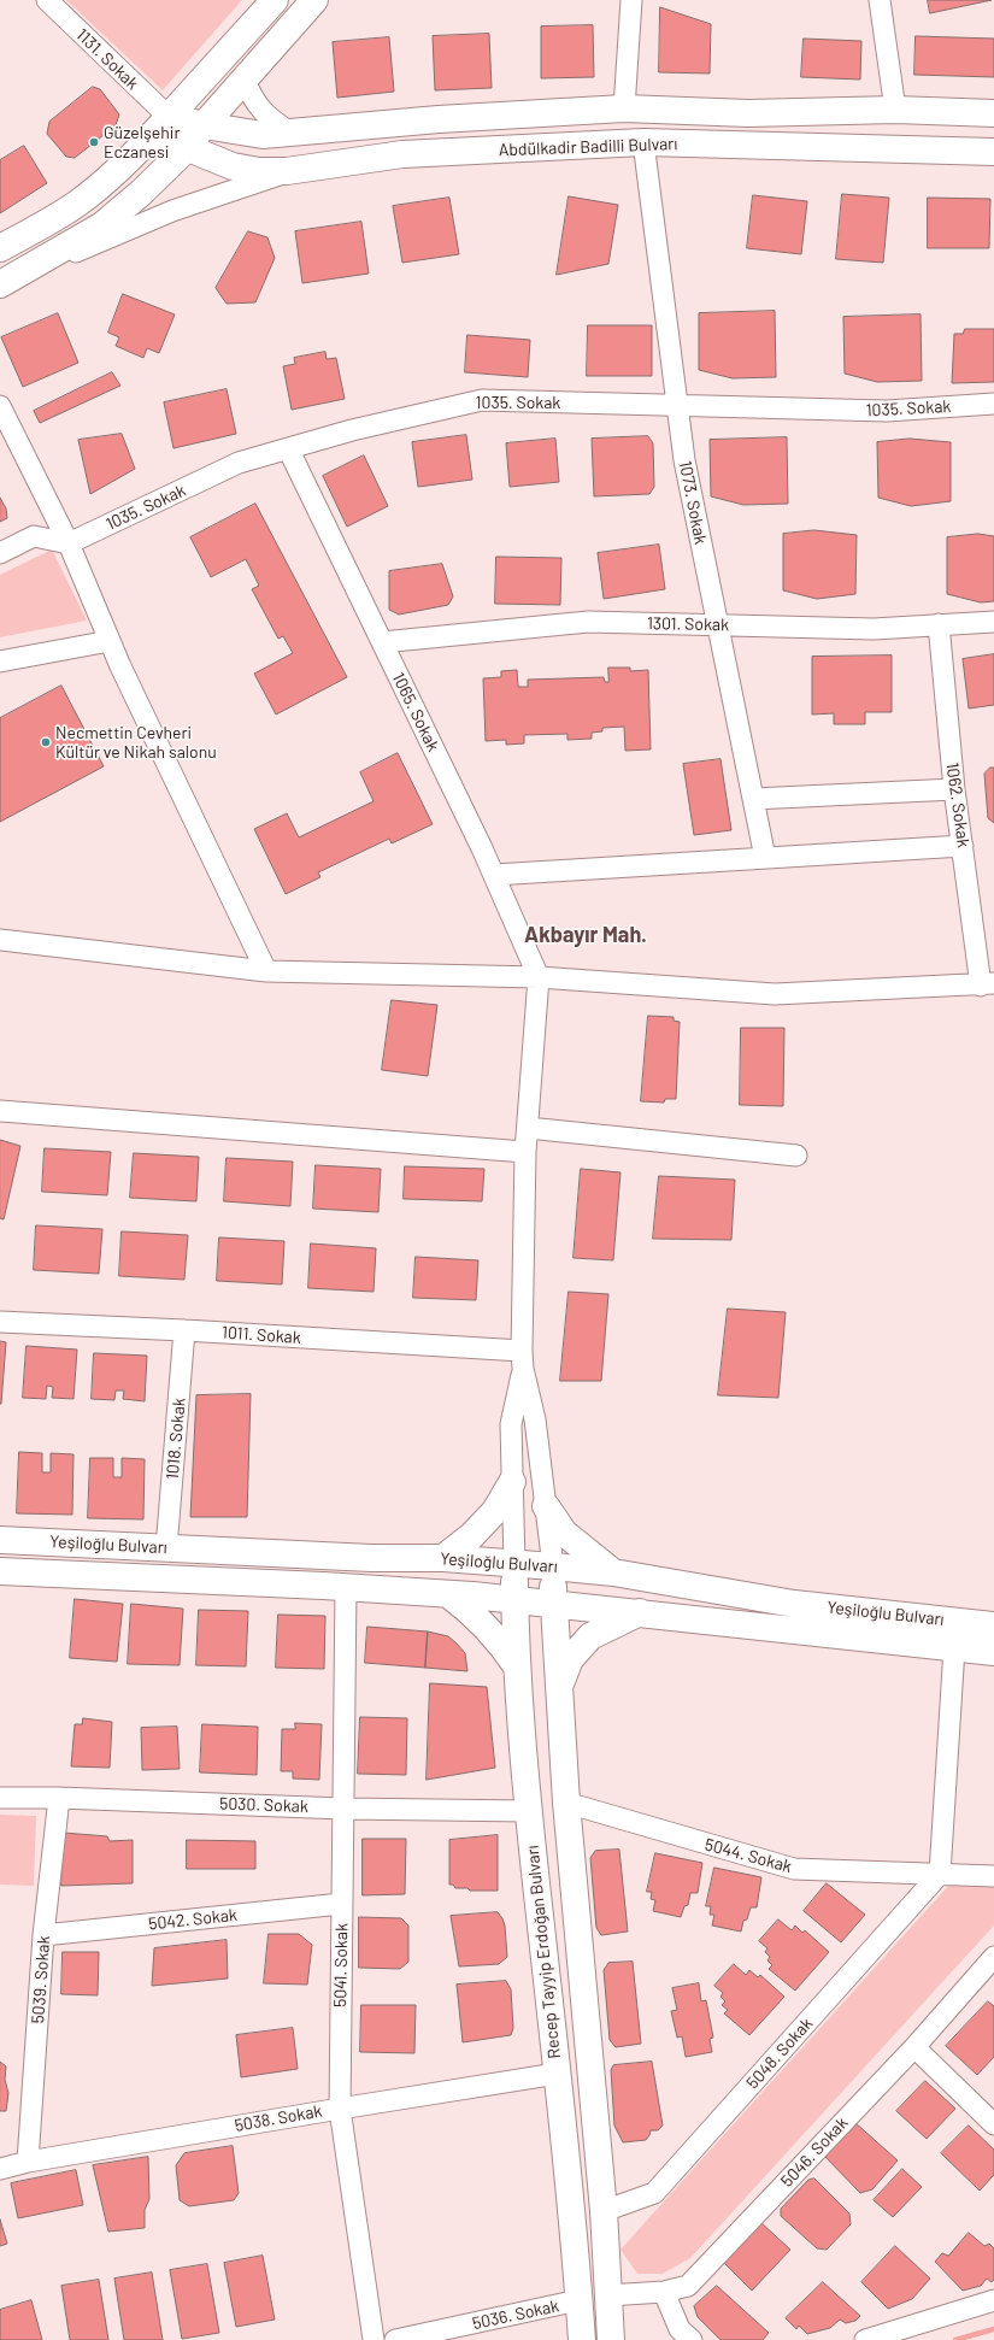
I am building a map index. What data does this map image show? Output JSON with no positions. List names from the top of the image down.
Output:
{
  "streets": {
    "main road": ["Abdülkadir Badilli Bulvarı", "Yeşiloğlu Bulvarı", "Recep Tayyip Erdoğan Bulvarı"],
    "street": [
      "1131. Sokak",
      "1035. Sokak",
      "1073. Sokak",
      "1301. Sokak",
      "1065. Sokak",
      "1062. Sokak",
      "1011. Sokak",
      "1018. Sokak",
      "5030. Sokak",
      "5044. Sokak",
      "5042. Sokak",
      "5041. Sokak",
      "5039. Sokak",
      "5048. Sokak",
      "5038. Sokak",
      "5046. Sokak",
      "5036. Sokak"
    ]
  },
  "crossings": [
    ["1131. Sokak", "Abdülkadir Badilli Bulvarı"],
    ["Abdülkadir Badilli Bulvarı", "1073. Sokak"],
    ["1035. Sokak", "1073. Sokak"],
    ["1035. Sokak", "1065. Sokak"],
    ["1073. Sokak", "1301. Sokak"],
    ["1301. Sokak", "1065. Sokak"],
    ["1301. Sokak", "1062. Sokak"],
    ["1011. Sokak", "1018. Sokak"],
    ["1018. Sokak", "Yeşiloğlu Bulvarı"],
    ["Yeşiloğlu Bulvarı", "Recep Tayyip Erdoğan Bulvarı"],
    ["Yeşiloğlu Bulvarı", "5041. Sokak"],
    ["5030. Sokak", "Recep Tayyip Erdoğan Bulvarı"],
    ["5030. Sokak", "5041. Sokak"],
    ["5030. Sokak", "5039. Sokak"],
    ["5044. Sokak", "Recep Tayyip Erdoğan Bulvarı"],
    ["5044. Sokak", "5048. Sokak"],
    ["5042. Sokak", "5041. Sokak"],
    ["5042. Sokak", "5039. Sokak"],
    ["Recep Tayyip Erdoğan Bulvarı", "5048. Sokak"],
    ["Recep Tayyip Erdoğan Bulvarı", "5038. Sokak"],
    ["Recep Tayyip Erdoğan Bulvarı", "5046. Sokak"],
    ["Recep Tayyip Erdoğan Bulvarı", "5036. Sokak"],
    ["5041. Sokak", "5038. Sokak"],
    ["5039. Sokak", "5038. Sokak"]
  ],
  "districts": ["Akbayır Mah."],
  "places": ["Güzelşehir Eczanesi", "Necmettin Cevheri Kültür ve Nikah salonu"]
}
